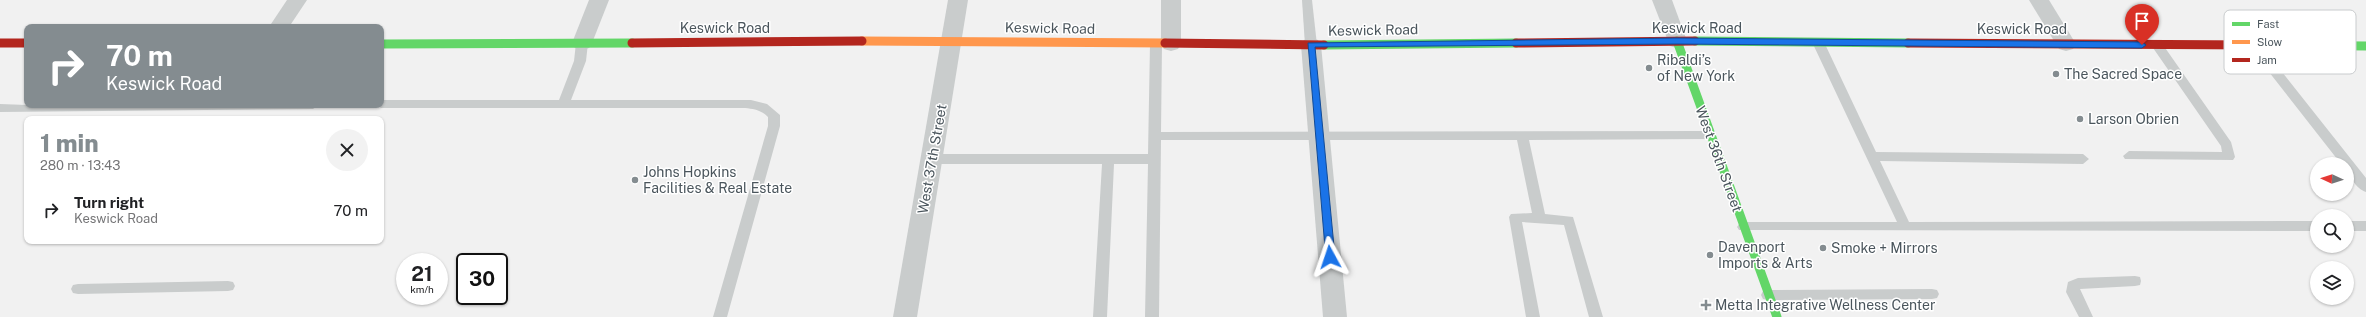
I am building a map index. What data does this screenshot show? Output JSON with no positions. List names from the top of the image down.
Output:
{
  "streets": {
    "street": ["Keswick Road", "West 37th Street", "West 36th Street"]
  },
  "crossings": [
    ["Keswick Road", "West 37th Street"],
    ["Keswick Road", "West 36th Street"]
  ],
  "places": {
    "other": [
      "Ribaldi’s of New York",
      "The Sacred Space",
      "Larson Obrien",
      "Johns Hopkins Facilities & Real Estate",
      "Smoke + Mirrors",
      "Davenport Imports & Arts"
    ],
    "health": ["Metta Integrative Wellness Center"]
  },
  "legend": ["Fast", "Slow", "Jam"],
  "north": "left",
  "page": {
    "turn": ["70 m", "Keswick Road"],
    "heading": ["1 min", "280 m · 13:43"],
    "list": [
      {
        "name": "Turn right",
        "note": "Keswick Road",
        "value": "70 m"
      }
    ],
    "speed": "21 km/h",
    "limit": "30"
  }
}
